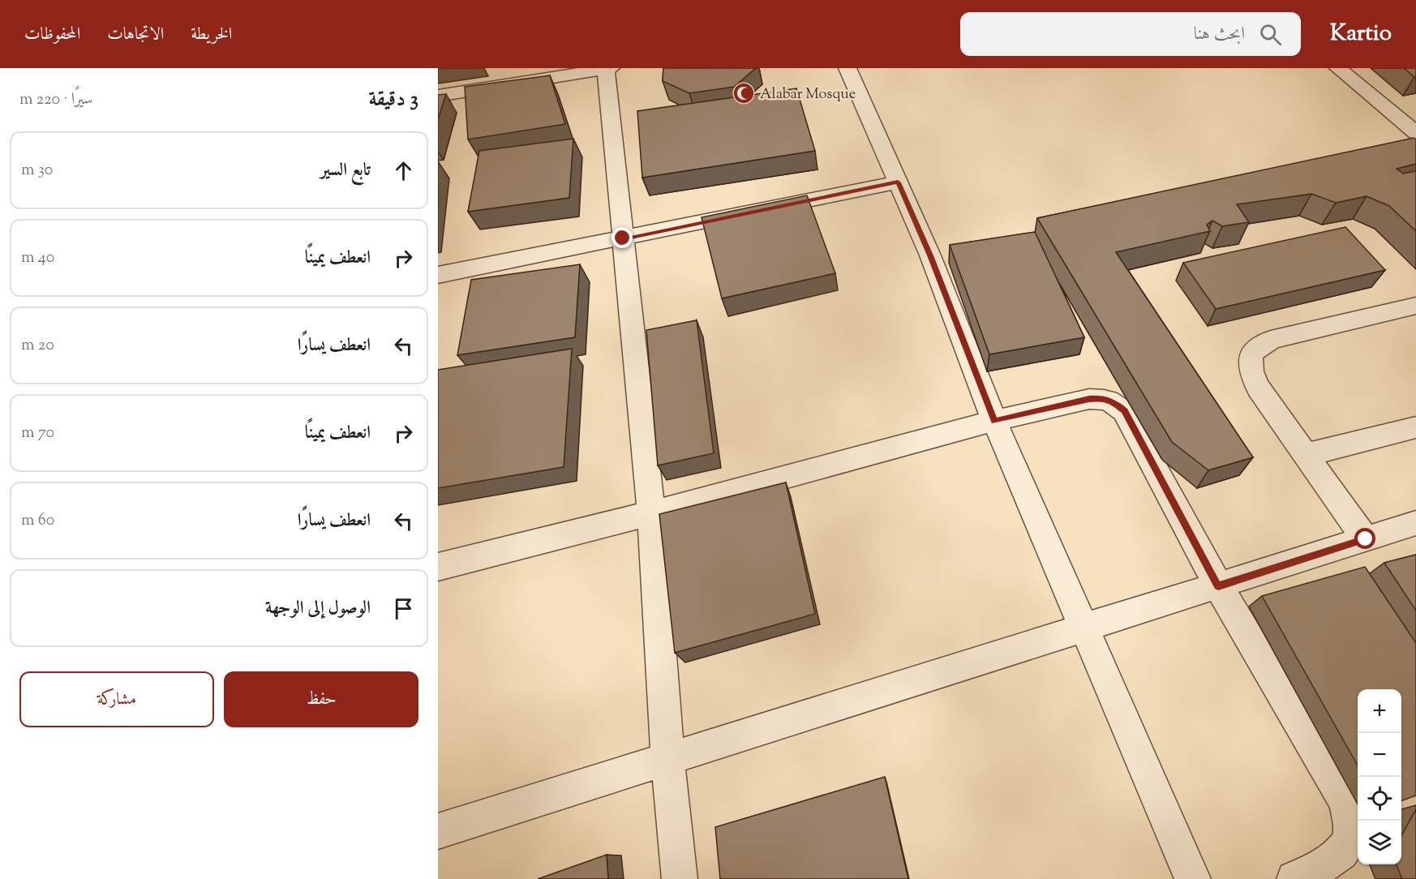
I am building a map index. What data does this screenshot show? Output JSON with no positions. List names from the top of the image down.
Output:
{
  "places": {
    "mosque": ["Alabar Mosque"]
  },
  "page": {
    "header": "Kartio",
    "search": "ابحث هنا",
    "nav": ["الخريطة", "الاتجاهات", "المحفوظات"],
    "heading": ["3 دقيقة", "سيرًا · 220 m"],
    "list": [
      ["تابع السير", "30 m"],
      ["انعطف يمينًا", "40 m"],
      ["انعطف يسارًا", "20 m"],
      ["انعطف يمينًا", "70 m"],
      ["انعطف يسارًا", "60 m"],
      "الوصول إلى الوجهة"
    ],
    "buttons": ["حفظ", "مشاركة"],
    "map_buttons": ["+", "−"]
  }
}
